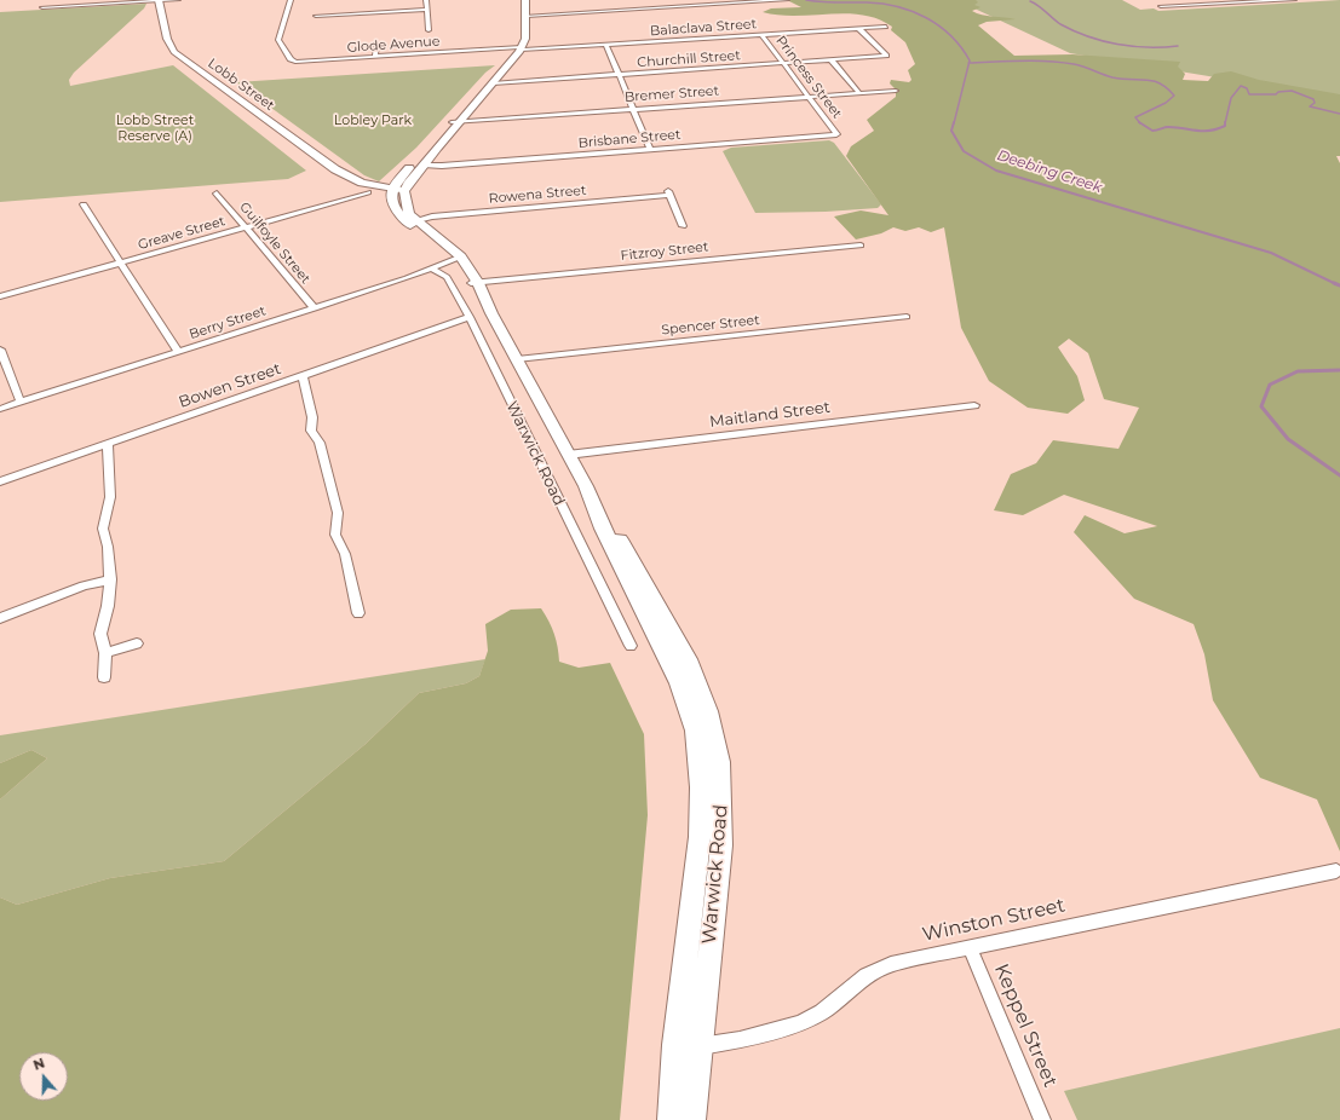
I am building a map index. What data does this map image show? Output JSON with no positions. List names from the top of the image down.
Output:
{
  "streets": {
    "main road": ["Lobb Street", "Warwick Road"],
    "street": [
      "Balaclava Street",
      "Glode Avenue",
      "Churchill Street",
      "Princess Street",
      "Bremer Street",
      "Brisbane Street",
      "Rowena Street",
      "Greave Street",
      "Guilfoyle Street",
      "Fitzroy Street",
      "Berry Street",
      "Spencer Street",
      "Bowen Street",
      "Maitland Street",
      "Winston Street",
      "Keppel Street"
    ]
  },
  "crossings": [
    ["Balaclava Street", "Glode Avenue"],
    ["Balaclava Street", "Churchill Street"],
    ["Balaclava Street", "Princess Street"],
    ["Churchill Street", "Princess Street"],
    ["Princess Street", "Bremer Street"],
    ["Princess Street", "Brisbane Street"],
    ["Lobb Street", "Greave Street"],
    ["Lobb Street", "Warwick Road"],
    ["Rowena Street", "Warwick Road"],
    ["Greave Street", "Guilfoyle Street"],
    ["Guilfoyle Street", "Berry Street"],
    ["Fitzroy Street", "Warwick Road"],
    ["Berry Street", "Warwick Road"],
    ["Spencer Street", "Warwick Road"],
    ["Bowen Street", "Warwick Road"],
    ["Maitland Street", "Warwick Road"],
    ["Warwick Road", "Winston Street"],
    ["Winston Street", "Keppel Street"]
  ],
  "water": ["Deebing Creek"],
  "parks": ["Lobb Street Reserve (A)", "Lobley Park"],
  "north": "top"
}
